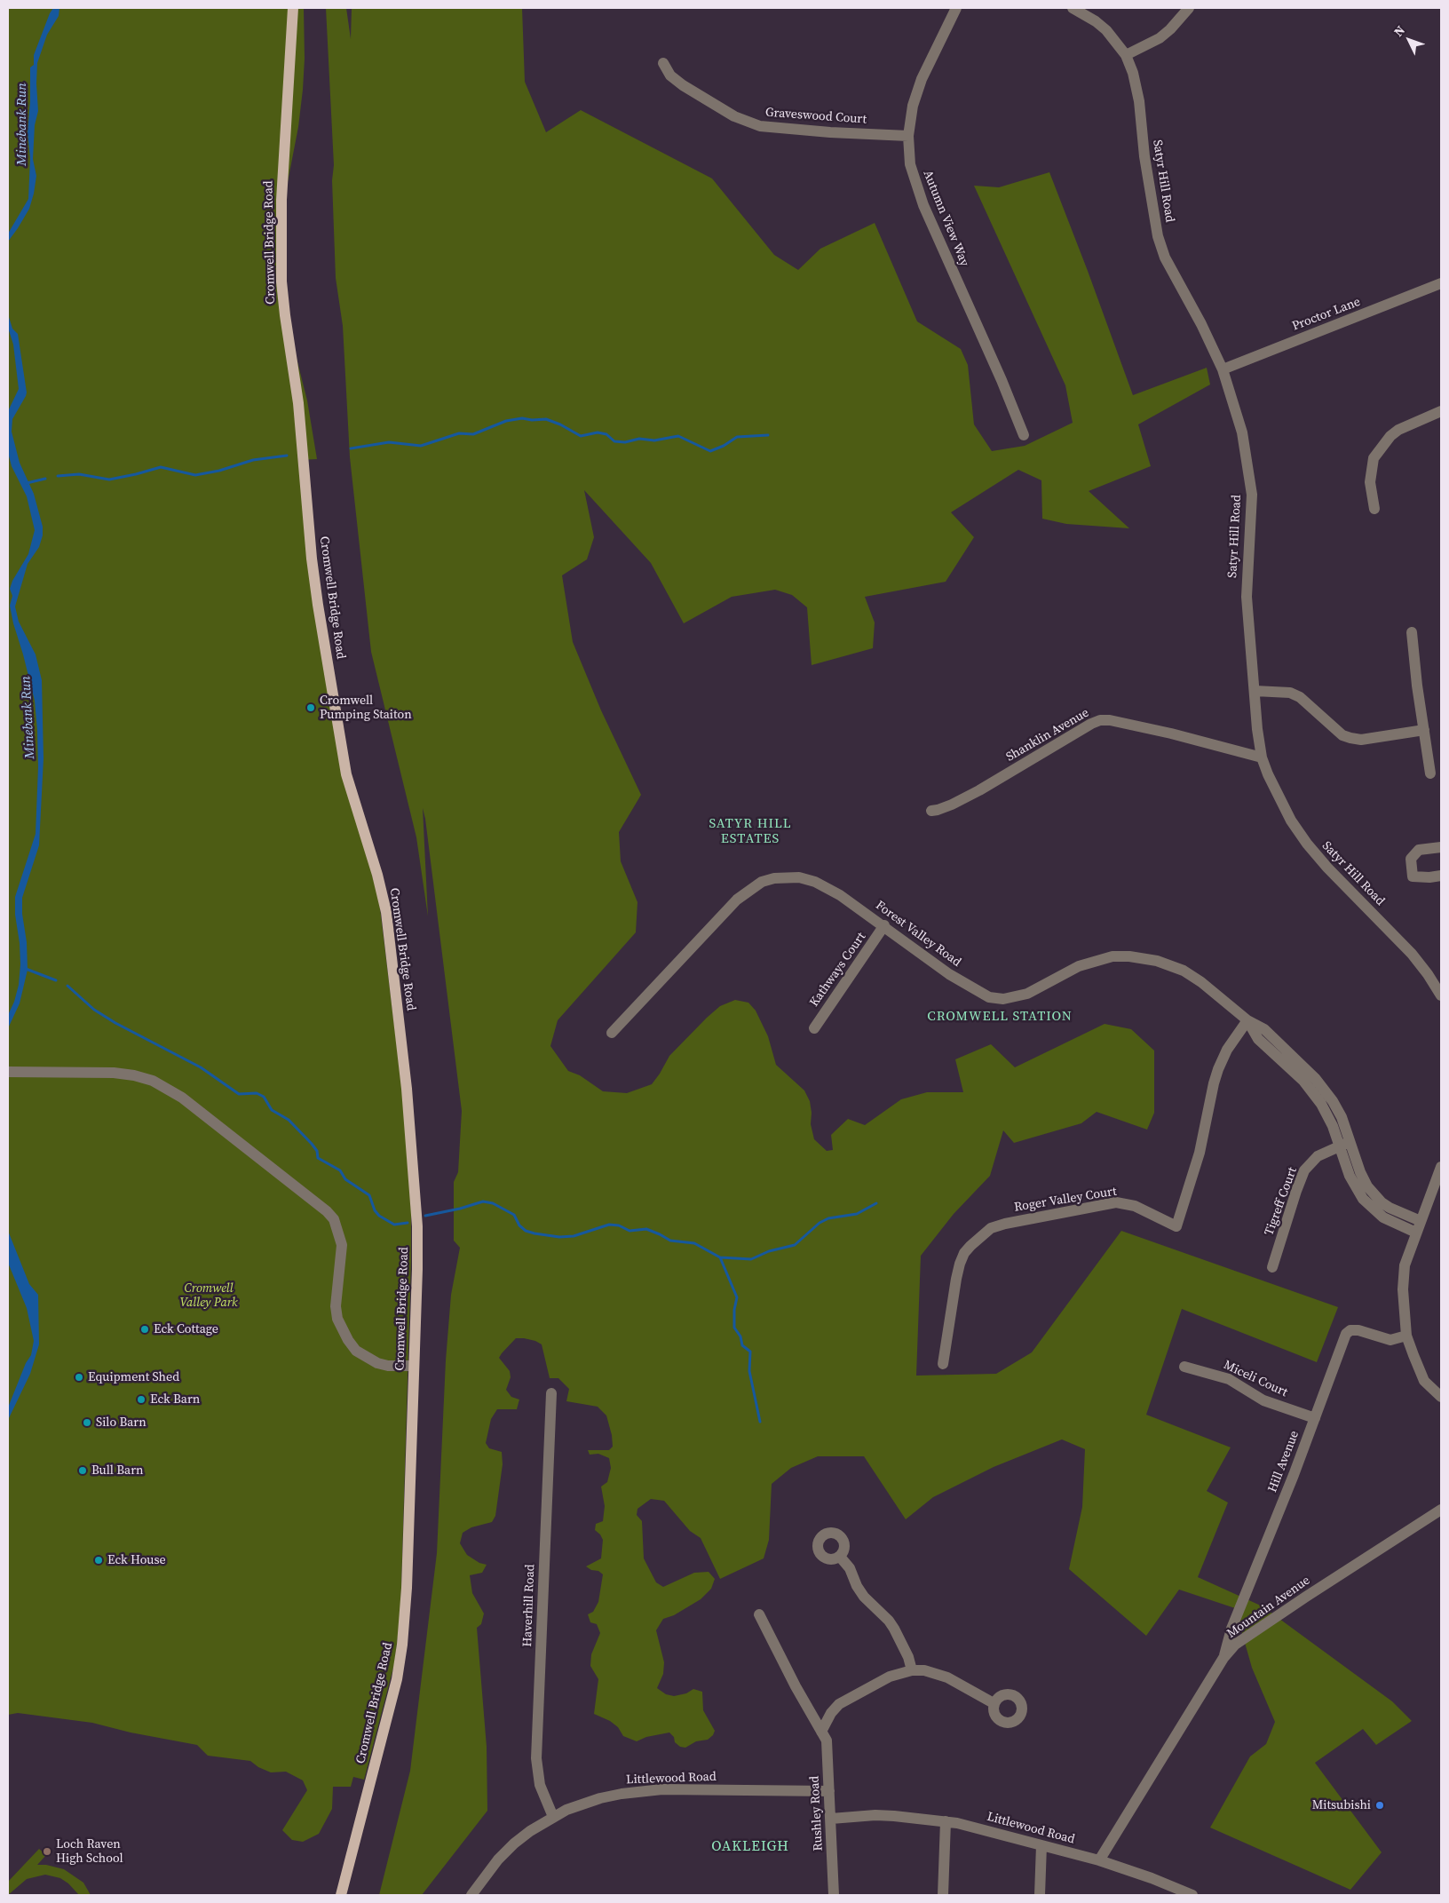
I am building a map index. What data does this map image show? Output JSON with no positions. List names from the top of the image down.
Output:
{
  "streets": {
    "main road": ["Cromwell Bridge Road"],
    "street": [
      "Graveswood Court",
      "Satyr Hill Road",
      "Autumn View Way",
      "Proctor Lane",
      "Shanklin Avenue",
      "Forest Valley Road",
      "Kathways Court",
      "Roger Valley Court",
      "Tigreff Court",
      "Miceli Court",
      "Hill Avenue",
      "Haverhill Road",
      "Mountain Avenue",
      "Littlewood Road",
      "Rushley Road"
    ]
  },
  "crossings": [
    ["Graveswood Court", "Autumn View Way"],
    ["Satyr Hill Road", "Proctor Lane"],
    ["Satyr Hill Road", "Shanklin Avenue"],
    ["Forest Valley Road", "Kathways Court"],
    ["Forest Valley Road", "Roger Valley Court"],
    ["Forest Valley Road", "Tigreff Court"],
    ["Miceli Court", "Hill Avenue"],
    ["Hill Avenue", "Mountain Avenue"],
    ["Haverhill Road", "Littlewood Road"],
    ["Mountain Avenue", "Littlewood Road"],
    ["Littlewood Road", "Rushley Road"]
  ],
  "districts": ["SATYR HILL ESTATES", "CROMWELL STATION", "OAKLEIGH"],
  "water": ["Minebank Run"],
  "parks": ["Cromwell Valley Park"],
  "places": [
    "Cromwell Pumping Staiton",
    "Eck Cottage",
    "Equipment Shed",
    "Eck Barn",
    "Silo Barn",
    "Bull Barn",
    "Eck House",
    "Mitsubishi",
    "Loch Raven High School"
  ],
  "north": "top left"
}
